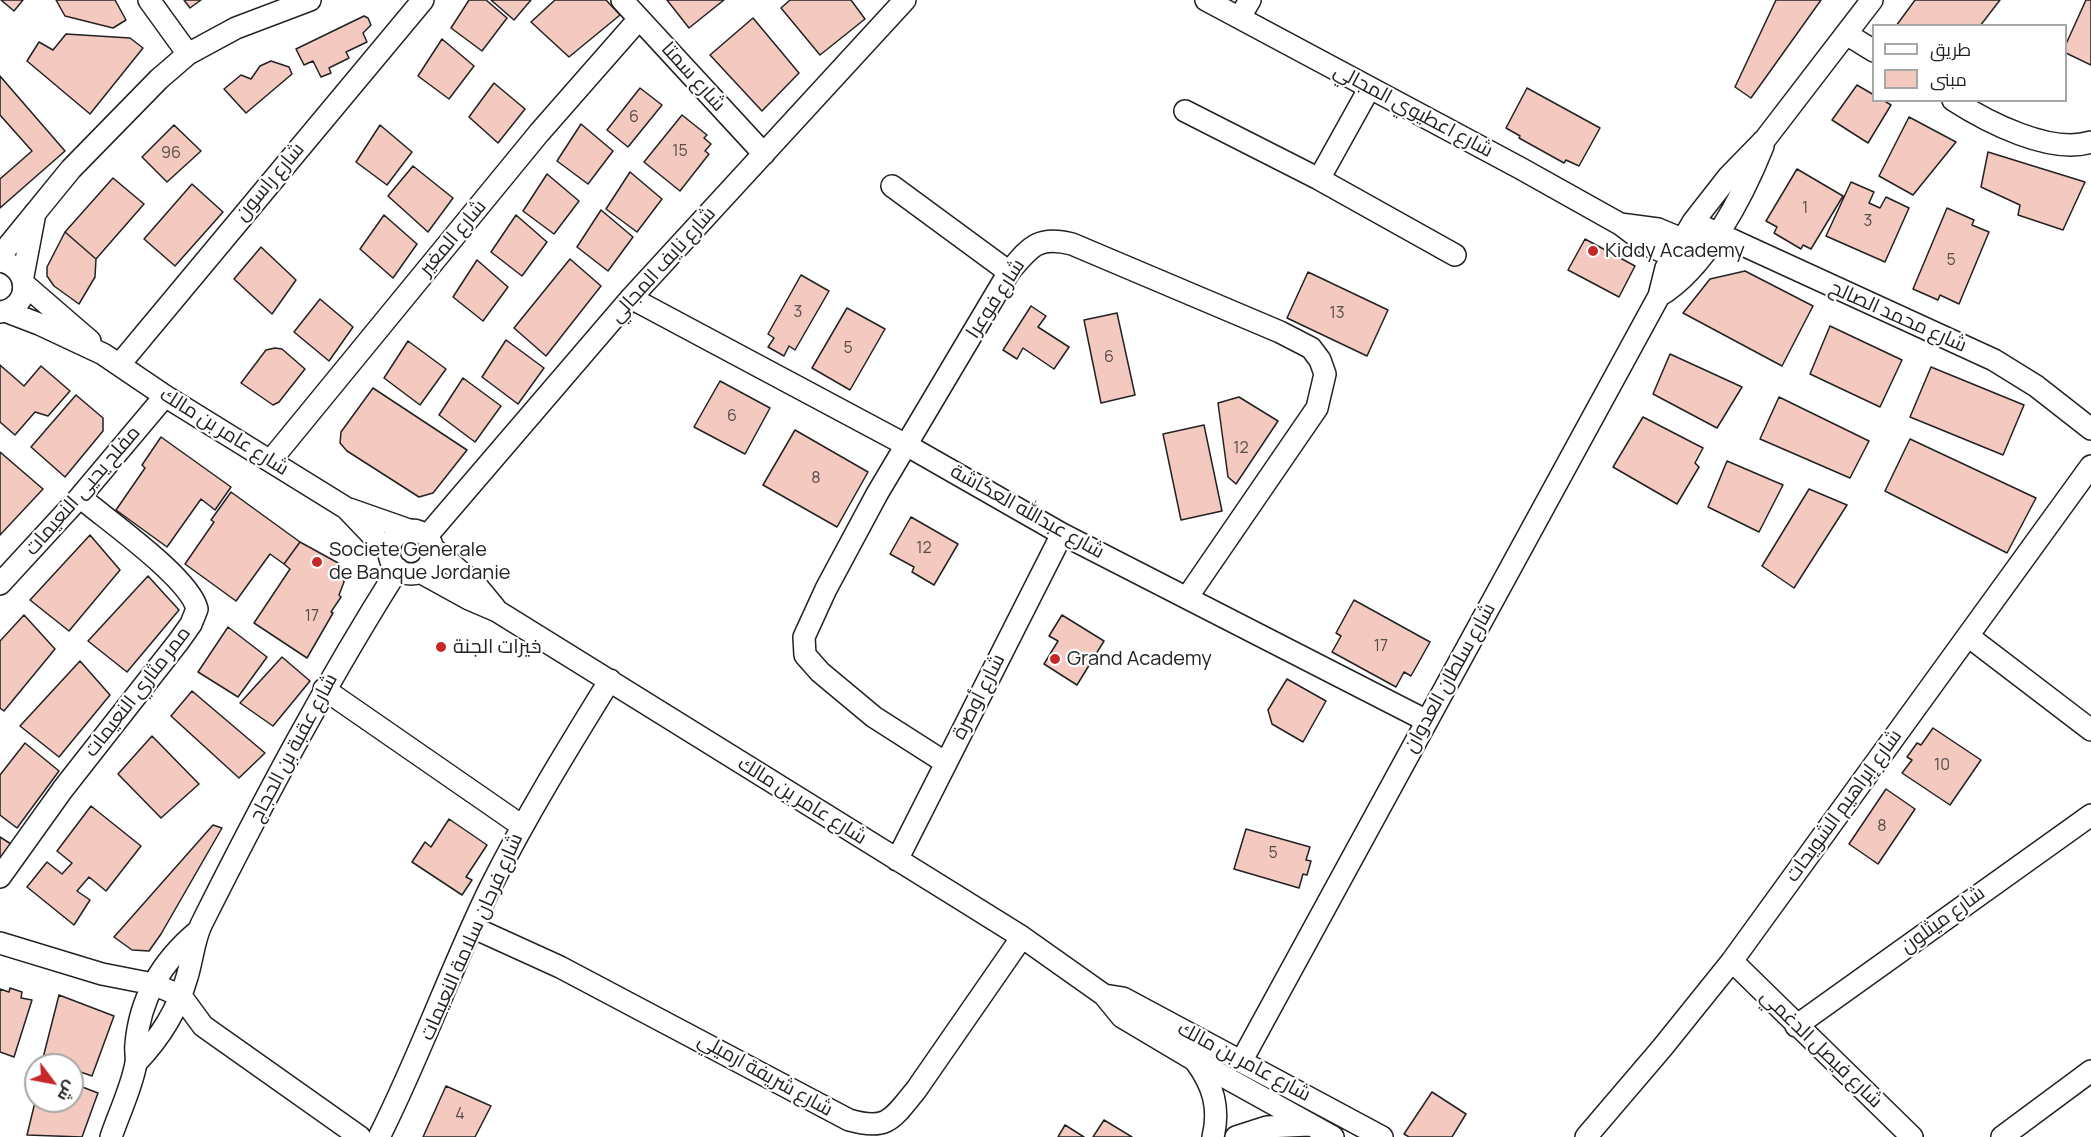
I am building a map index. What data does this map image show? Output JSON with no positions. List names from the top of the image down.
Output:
{
  "streets": {
    "street": [
      "شارع سمتا",
      "شارع اعطيوي المجالي",
      "شارع راسون",
      "شارع المغير",
      "شارع نايف المجالي",
      "شارع فوعرا",
      "شارع محمد الصالح",
      "شارع عامر بن مالك",
      "مفلح يحيى النعيمات",
      "شارع عبدالله العكاشة",
      "شارع سلطان العدوان",
      "ممر مثاري النعيمات",
      "شارع أوصرة",
      "شارع عقبة بن الحجاج",
      "شارع إبراهيم الشويحات",
      "شارع ميثلون",
      "شارع فرحان سلامة النعيمات",
      "شارع فيصل الدغمي",
      "شارع شريفة ارميلي"
    ]
  },
  "crossings": [
    ["شارع سمتا", "شارع المغير"],
    ["شارع سمتا", "شارع نايف المجالي"],
    ["شارع اعطيوي المجالي", "شارع محمد الصالح"],
    ["شارع اعطيوي المجالي", "شارع سلطان العدوان"],
    ["شارع راسون", "شارع عامر بن مالك"],
    ["شارع المغير", "شارع عامر بن مالك"],
    ["شارع نايف المجالي", "شارع عامر بن مالك"],
    ["شارع نايف المجالي", "شارع عبدالله العكاشة"],
    ["شارع نايف المجالي", "شارع عقبة بن الحجاج"],
    ["شارع فوعرا", "شارع عبدالله العكاشة"],
    ["شارع فوعرا", "شارع أوصرة"],
    ["شارع محمد الصالح", "شارع سلطان العدوان"],
    ["شارع عامر بن مالك", "مفلح يحيى النعيمات"],
    ["شارع عامر بن مالك", "شارع سلطان العدوان"],
    ["شارع عامر بن مالك", "شارع أوصرة"],
    ["شارع عامر بن مالك", "شارع عقبة بن الحجاج"],
    ["شارع عامر بن مالك", "شارع فرحان سلامة النعيمات"],
    ["شارع عامر بن مالك", "شارع شريفة ارميلي"],
    ["مفلح يحيى النعيمات", "ممر مثاري النعيمات"],
    ["شارع عبدالله العكاشة", "شارع سلطان العدوان"],
    ["شارع عبدالله العكاشة", "شارع أوصرة"],
    ["شارع إبراهيم الشويحات", "شارع فيصل الدغمي"],
    ["شارع ميثلون", "شارع فيصل الدغمي"],
    ["شارع فرحان سلامة النعيمات", "شارع شريفة ارميلي"]
  ],
  "places": [
    "Kiddy Academy",
    "Societe Generale de Banque Jordanie",
    "خيرات الجنة",
    "Grand Academy"
  ],
  "house_numbers": [
    "6",
    "15",
    "96",
    "1",
    "3",
    "5",
    "3",
    "13",
    "5",
    "6",
    "6",
    "12",
    "8",
    "12",
    "17",
    "17",
    "10",
    "8",
    "5",
    "4"
  ],
  "legend": ["طريق", "مبنى"],
  "north": "bottom right"
}
